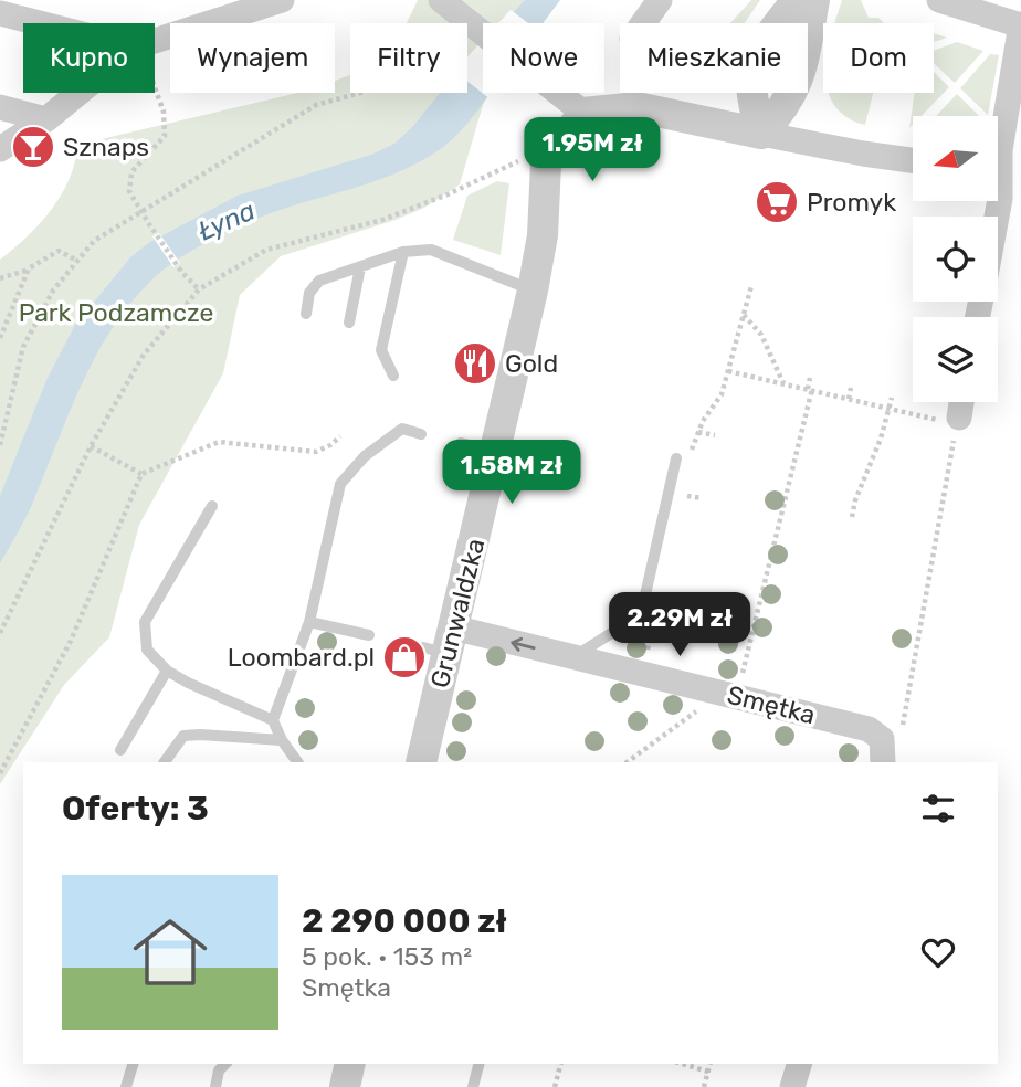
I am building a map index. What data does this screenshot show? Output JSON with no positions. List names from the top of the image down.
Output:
{
  "streets": {
    "street": ["Grunwaldzka", "Smętka"]
  },
  "crossings": [
    ["Grunwaldzka", "Smętka"]
  ],
  "water": ["Łyna"],
  "parks": ["Park Podzamcze"],
  "places": {
    "bar": ["Sznaps"],
    "supermarket": ["Promyk"],
    "restaurant": ["Gold"],
    "shop": ["Loombard.pl"]
  },
  "north": "left",
  "page": {
    "chip": [
      "Kupno",
      "Wynajem",
      "Filtry",
      "Nowe",
      "Mieszkanie",
      "Dom"
    ],
    "price": ["1.95M zł", "1.58M zł", "2.29M zł"],
    "heading": "Oferty: 3",
    "list": [
      {
        "name": "2 290 000 zł",
        "note": "5 pok. · 153 m² · Smętka"
      }
    ]
  }
}
